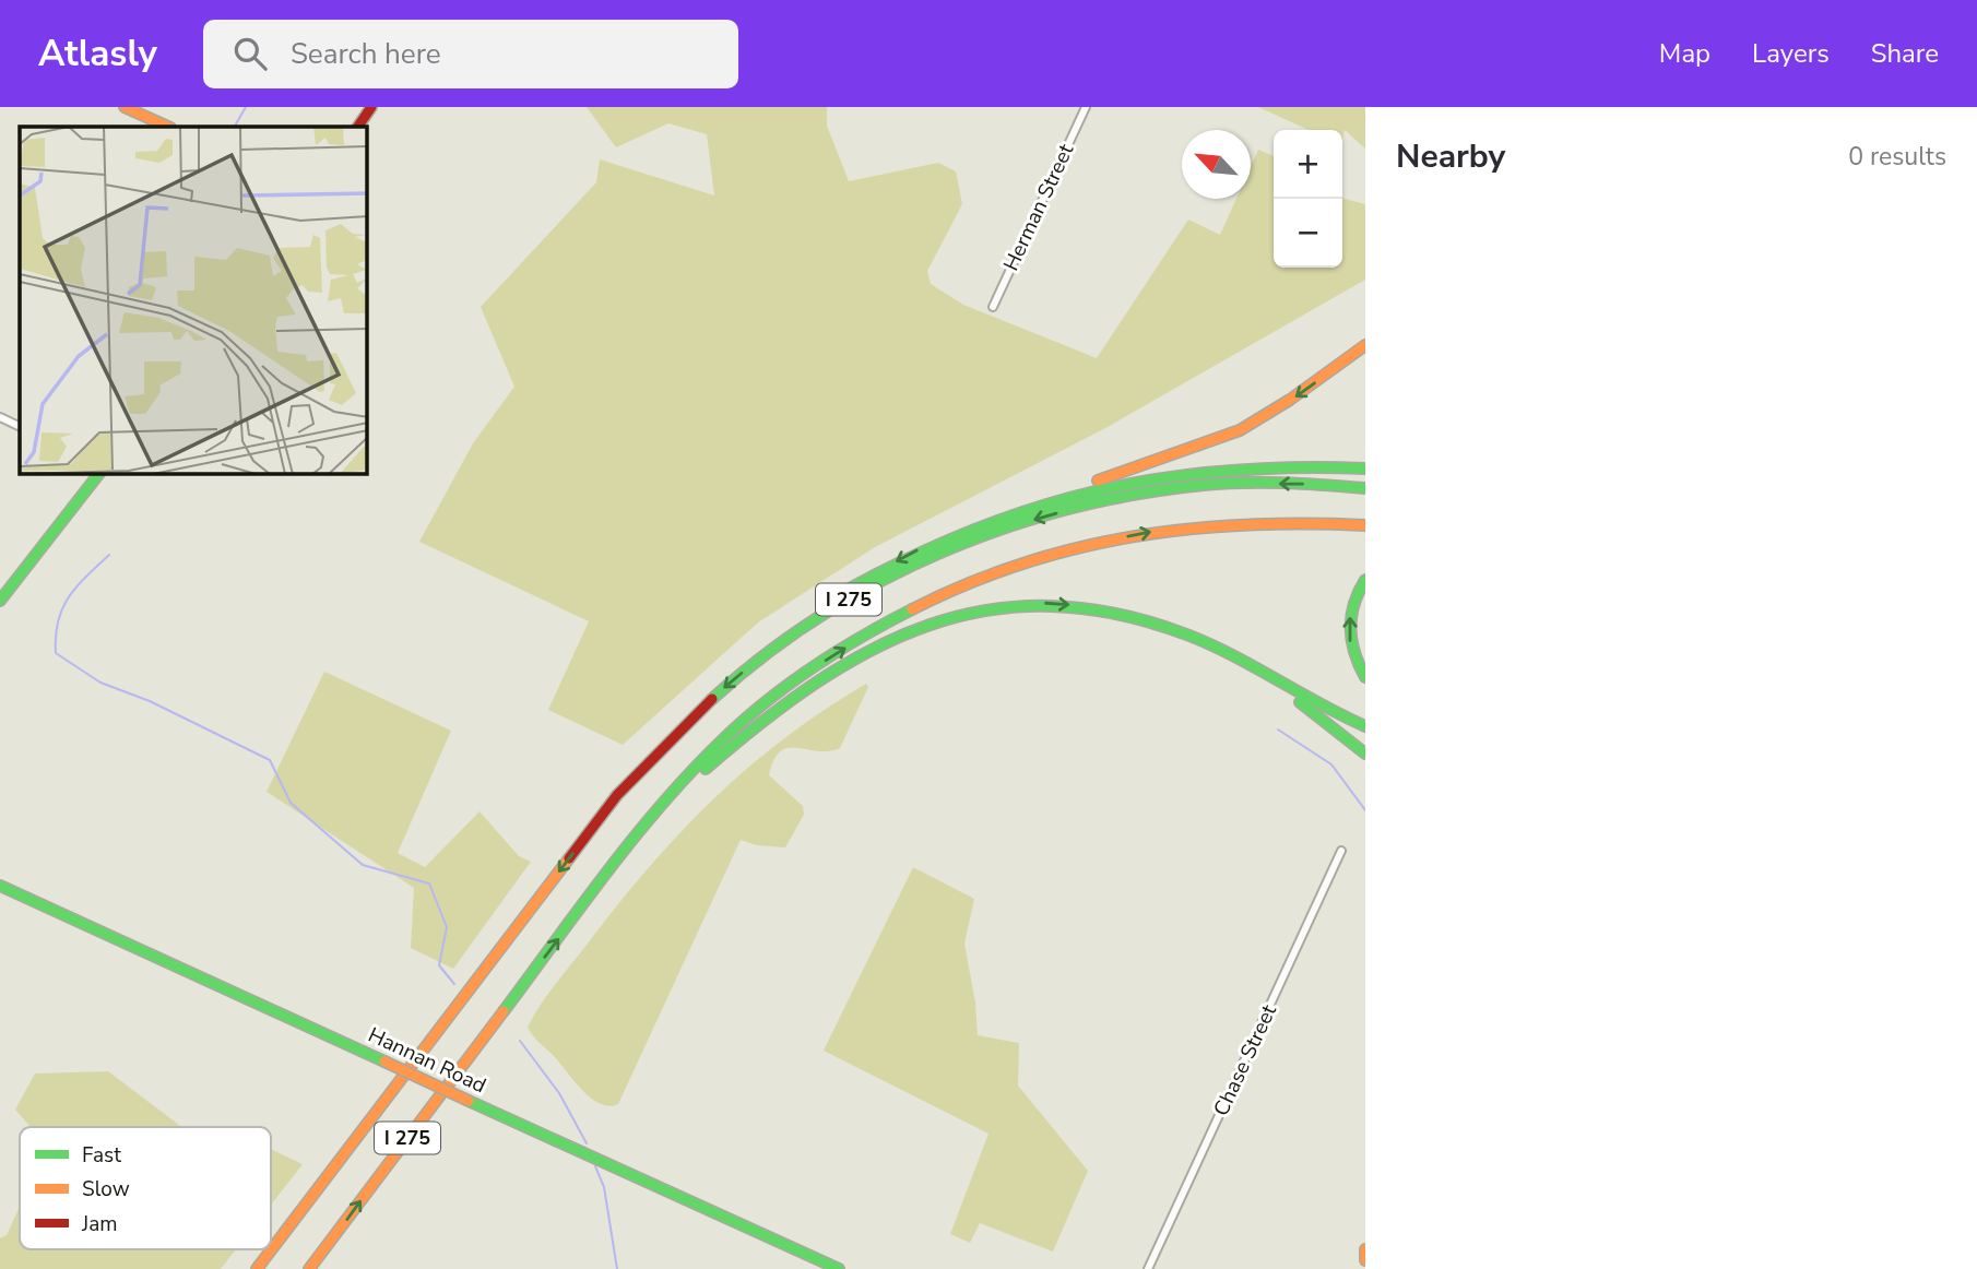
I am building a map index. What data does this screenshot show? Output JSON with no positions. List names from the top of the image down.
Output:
{
  "streets": {
    "main road": ["I 275", "Hannan Road"],
    "street": ["Herman Street", "Chase Street"]
  },
  "legend": ["Fast", "Slow", "Jam"],
  "north": "top left",
  "page": {
    "header": "Atlasly",
    "search": "Search here",
    "nav": ["Map", "Layers", "Share"],
    "heading": ["Nearby", "0 results"],
    "map_buttons": ["+", "−"]
  }
}
